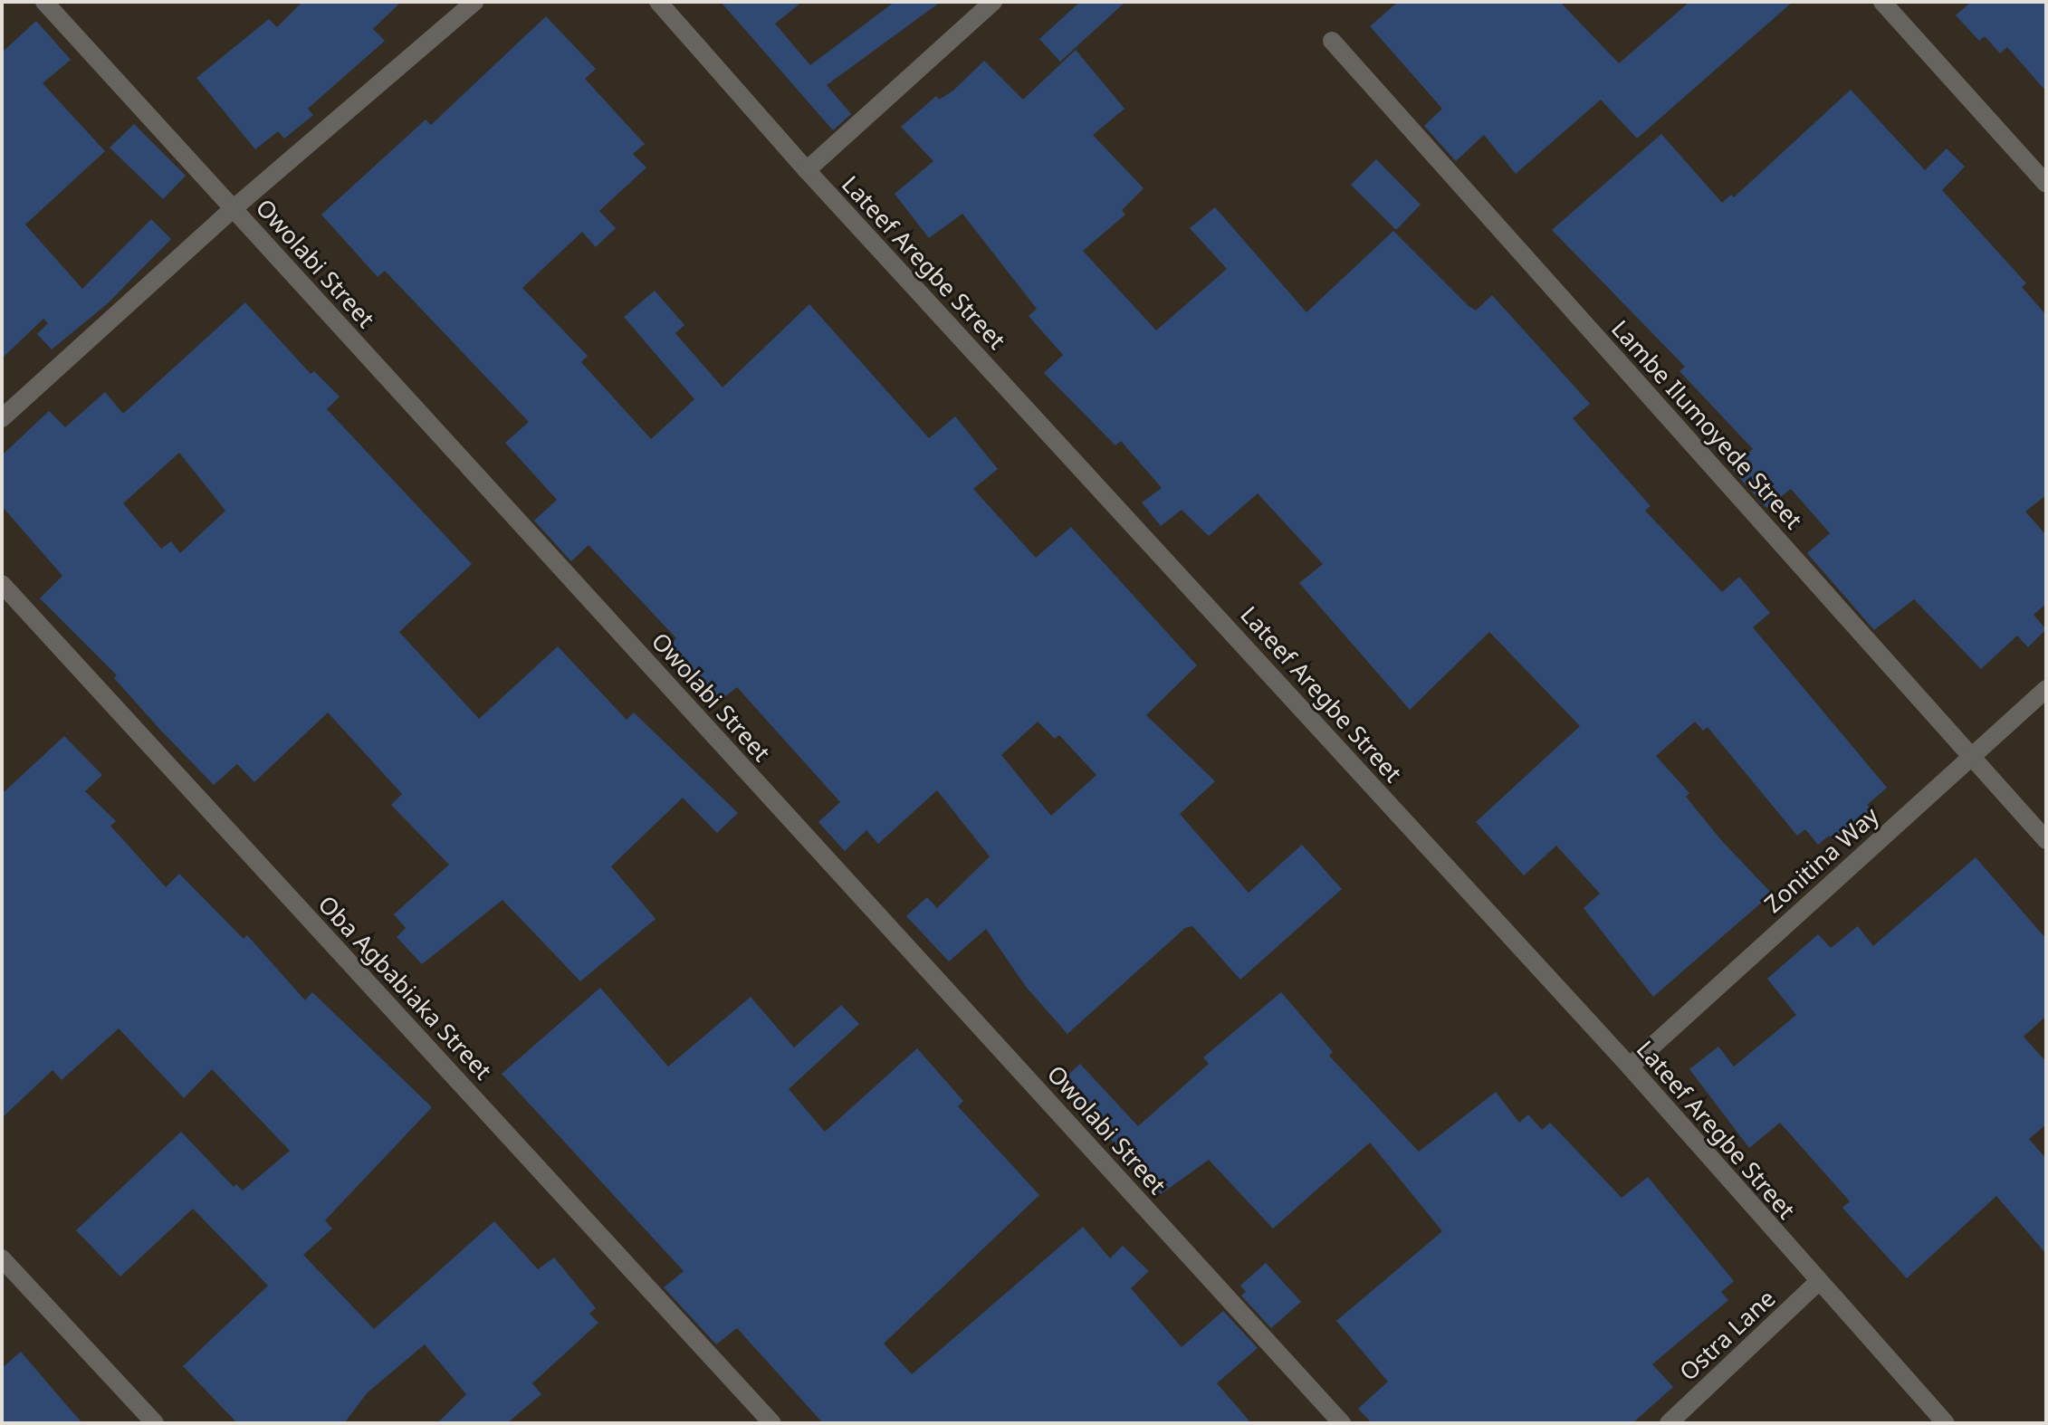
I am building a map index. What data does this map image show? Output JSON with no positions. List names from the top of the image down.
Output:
{
  "streets": {
    "street": [
      "Lateef Aregbe Street",
      "Owolabi Street",
      "Lambe Ilumoyede Street",
      "Zonitina Way",
      "Oba Agbabiaka Street",
      "Ostra Lane"
    ]
  },
  "crossings": [
    ["Lateef Aregbe Street", "Zonitina Way"],
    ["Lateef Aregbe Street", "Ostra Lane"],
    ["Lambe Ilumoyede Street", "Zonitina Way"]
  ]
}
